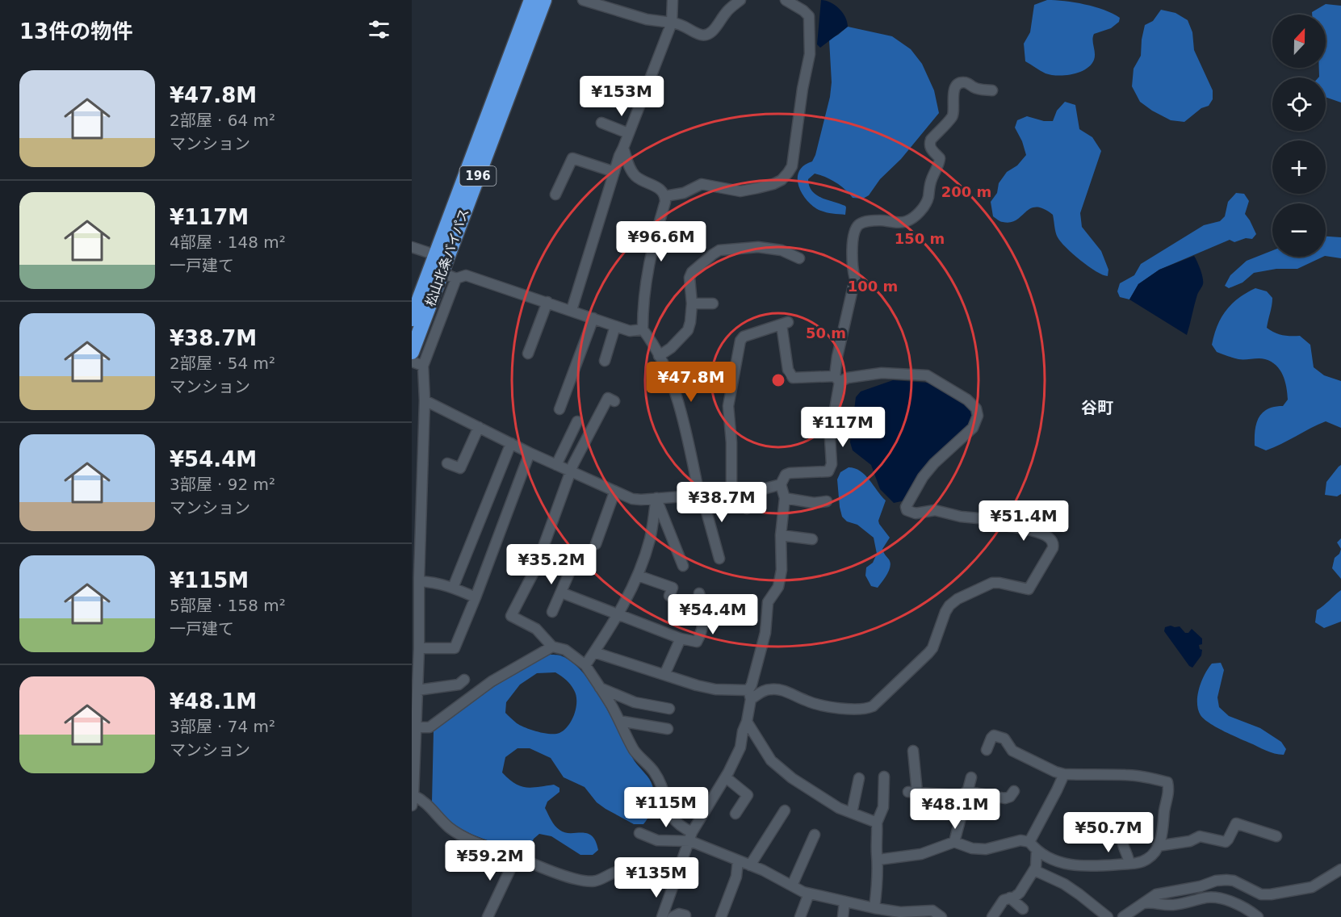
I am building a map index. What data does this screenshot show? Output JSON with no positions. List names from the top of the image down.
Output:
{
  "streets": {
    "highway": ["196", "松山北条バイパス"]
  },
  "districts": ["谷町"],
  "north": "top",
  "page": {
    "heading": "13件の物件",
    "map_buttons": ["+", "−"],
    "list": [
      {
        "name": "¥47.8M",
        "note": "2部屋 · 64 m² · マンション"
      },
      {
        "name": "¥117M",
        "note": "4部屋 · 148 m² · 一戸建て"
      },
      {
        "name": "¥38.7M",
        "note": "2部屋 · 54 m² · マンション"
      },
      {
        "name": "¥54.4M",
        "note": "3部屋 · 92 m² · マンション"
      },
      {
        "name": "¥115M",
        "note": "5部屋 · 158 m² · 一戸建て"
      },
      {
        "name": "¥48.1M",
        "note": "3部屋 · 74 m² · マンション"
      }
    ],
    "price": [
      "¥153M",
      "¥96.6M",
      "¥47.8M",
      "¥117M",
      "¥38.7M",
      "¥51.4M",
      "¥35.2M",
      "¥54.4M",
      "¥115M",
      "¥48.1M",
      "¥50.7M",
      "¥59.2M",
      "¥135M"
    ]
  },
  "rings": [
    "200 m",
    "150 m",
    "100 m",
    "50 m"
  ]
}
